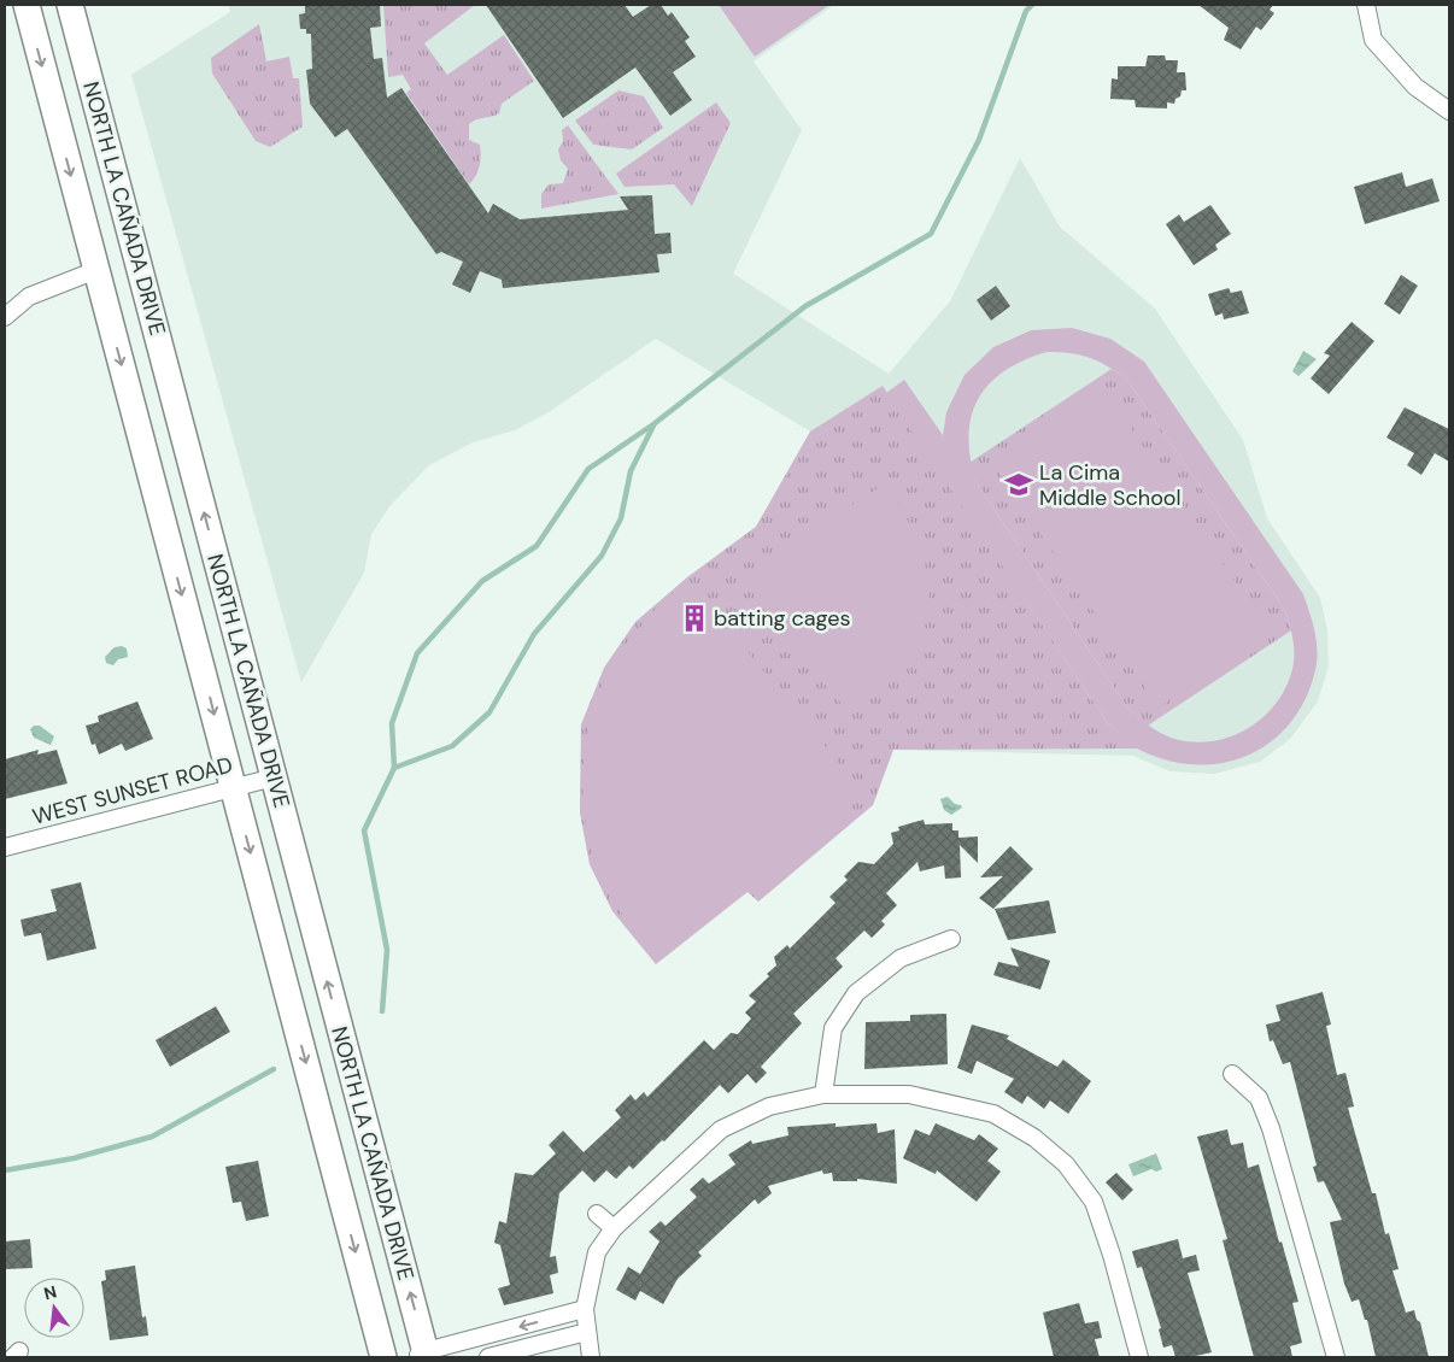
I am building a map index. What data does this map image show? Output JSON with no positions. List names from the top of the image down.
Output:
{
  "streets": {
    "main road": ["NORTH LA CAÑADA DRIVE"],
    "street": ["WEST SUNSET ROAD"]
  },
  "crossings": [
    ["NORTH LA CAÑADA DRIVE", "WEST SUNSET ROAD"]
  ],
  "places": {
    "school or university": ["La Cima Middle School"],
    "building": ["batting cages"]
  },
  "north": "top"
}
